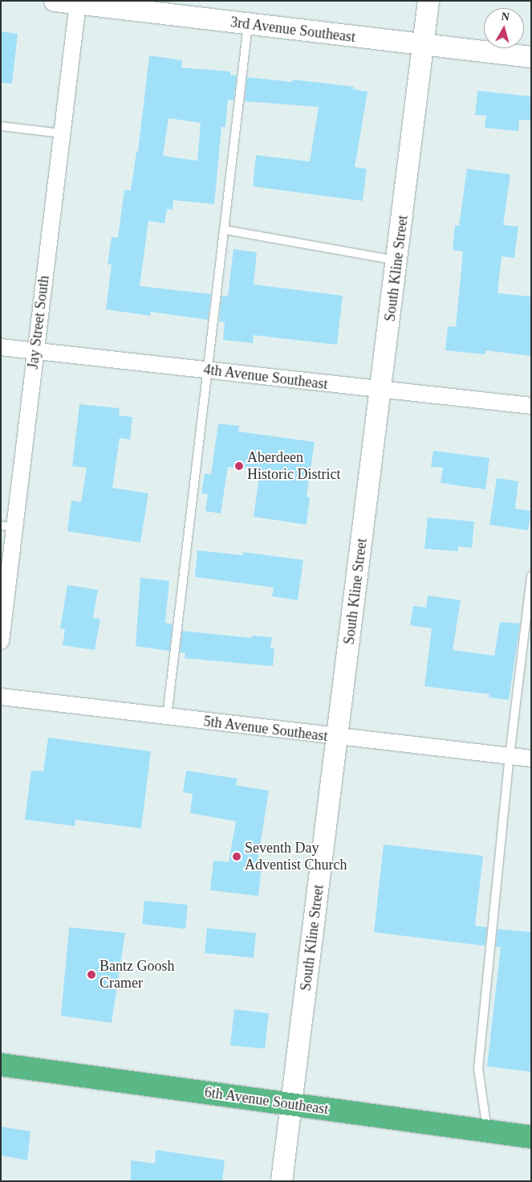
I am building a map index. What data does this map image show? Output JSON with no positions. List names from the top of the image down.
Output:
{
  "streets": {
    "highway": ["6th Avenue Southeast"],
    "street": [
      "3rd Avenue Southeast",
      "South Kline Street",
      "Jay Street South",
      "4th Avenue Southeast",
      "5th Avenue Southeast"
    ]
  },
  "crossings": [
    ["3rd Avenue Southeast", "South Kline Street"],
    ["3rd Avenue Southeast", "Jay Street South"],
    ["South Kline Street", "4th Avenue Southeast"],
    ["South Kline Street", "5th Avenue Southeast"],
    ["South Kline Street", "6th Avenue Southeast"],
    ["Jay Street South", "4th Avenue Southeast"]
  ],
  "places": ["Aberdeen Historic District", "Seventh Day Adventist Church", "Bantz Goosh Cramer"],
  "north": "top"
}
